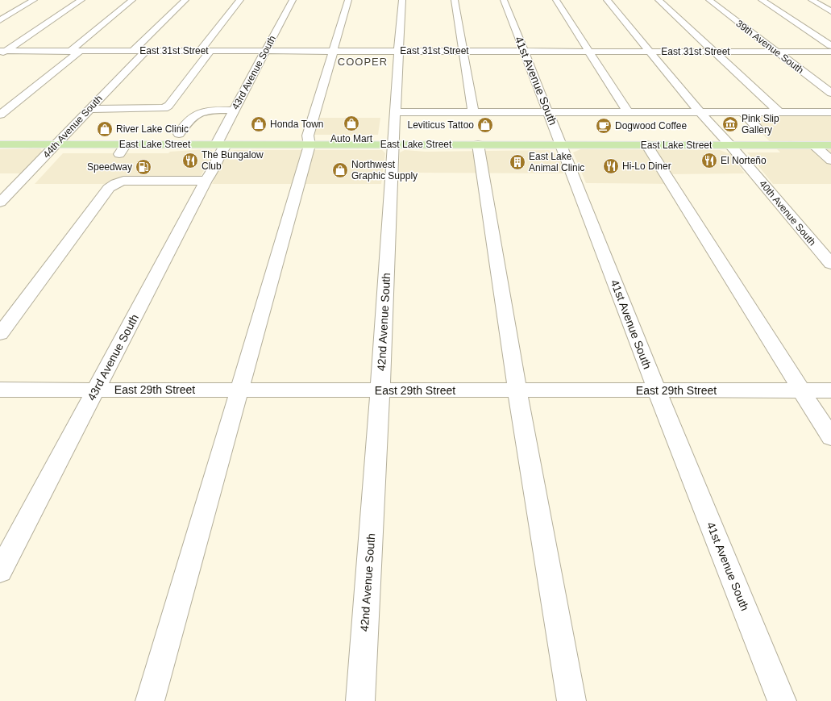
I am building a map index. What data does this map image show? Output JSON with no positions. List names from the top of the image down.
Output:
{
  "streets": {
    "main road": ["East Lake Street"],
    "street": [
      "39th Avenue South",
      "East 31st Street",
      "43rd Avenue South",
      "41st Avenue South",
      "44th Avenue South",
      "40th Avenue South",
      "42nd Avenue South",
      "East 29th Street"
    ]
  },
  "crossings": [
    ["39th Avenue South", "East 31st Street"],
    ["East 31st Street", "43rd Avenue South"],
    ["East 31st Street", "41st Avenue South"],
    ["East 31st Street", "44th Avenue South"],
    ["East 31st Street", "40th Avenue South"],
    ["East 31st Street", "42nd Avenue South"],
    ["43rd Avenue South", "East Lake Street"],
    ["43rd Avenue South", "East 29th Street"],
    ["41st Avenue South", "East Lake Street"],
    ["41st Avenue South", "East 29th Street"],
    ["44th Avenue South", "East Lake Street"],
    ["East Lake Street", "40th Avenue South"],
    ["East Lake Street", "42nd Avenue South"],
    ["42nd Avenue South", "East 29th Street"]
  ],
  "districts": ["COOPER"],
  "places": {
    "shop": [
      "Auto Mart",
      "Honda Town",
      "Leviticus Tattoo",
      "River Lake Clinic",
      "Northwest Graphic Supply"
    ],
    "museum": ["Pink Slip Gallery"],
    "cafe": ["Dogwood Coffee"],
    "restaurant": ["The Bungalow Club", "El Norteño", "Hi-Lo Diner"],
    "building": ["East Lake Animal Clinic"],
    "fuel station": ["Speedway"]
  }
}
